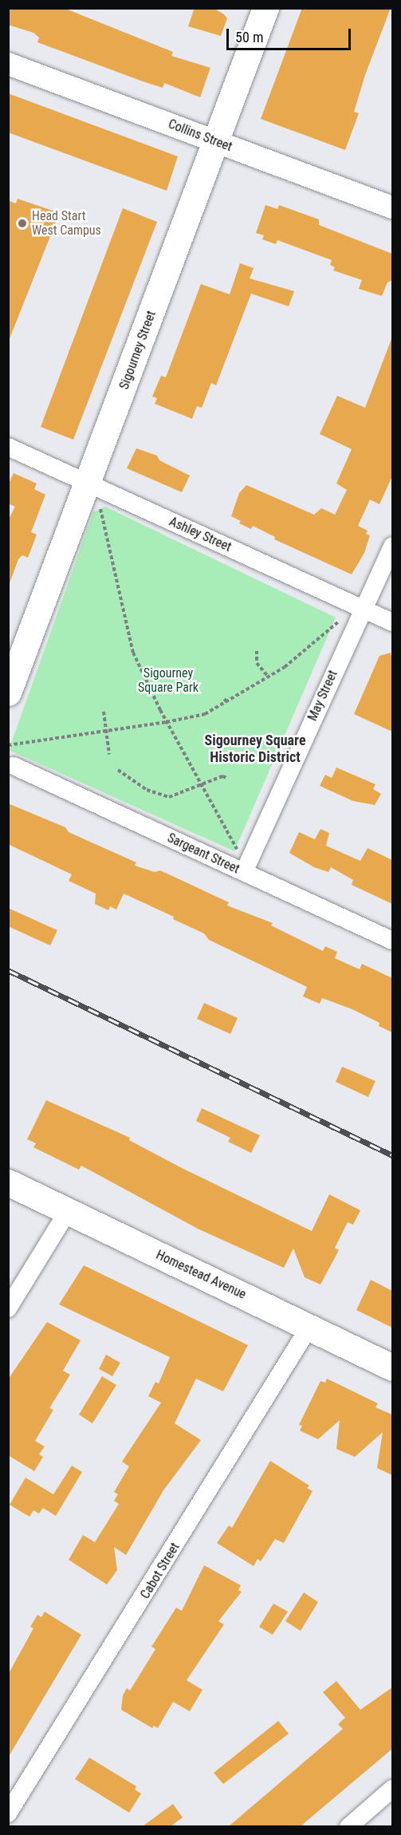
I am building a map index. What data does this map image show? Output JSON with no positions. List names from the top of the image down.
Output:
{
  "streets": {
    "main road": ["Sigourney Street", "Homestead Avenue"],
    "street": [
      "Collins Street",
      "Ashley Street",
      "May Street",
      "Sargeant Street",
      "Cabot Street"
    ]
  },
  "crossings": [
    ["Collins Street", "Sigourney Street"],
    ["Sigourney Street", "Ashley Street"],
    ["Ashley Street", "May Street"],
    ["May Street", "Sargeant Street"],
    ["Homestead Avenue", "Cabot Street"]
  ],
  "districts": ["Sigourney Square Historic District"],
  "parks": ["Sigourney Square Park"],
  "places": ["Head Start West Campus"],
  "scale_bar": "50 m"
}
